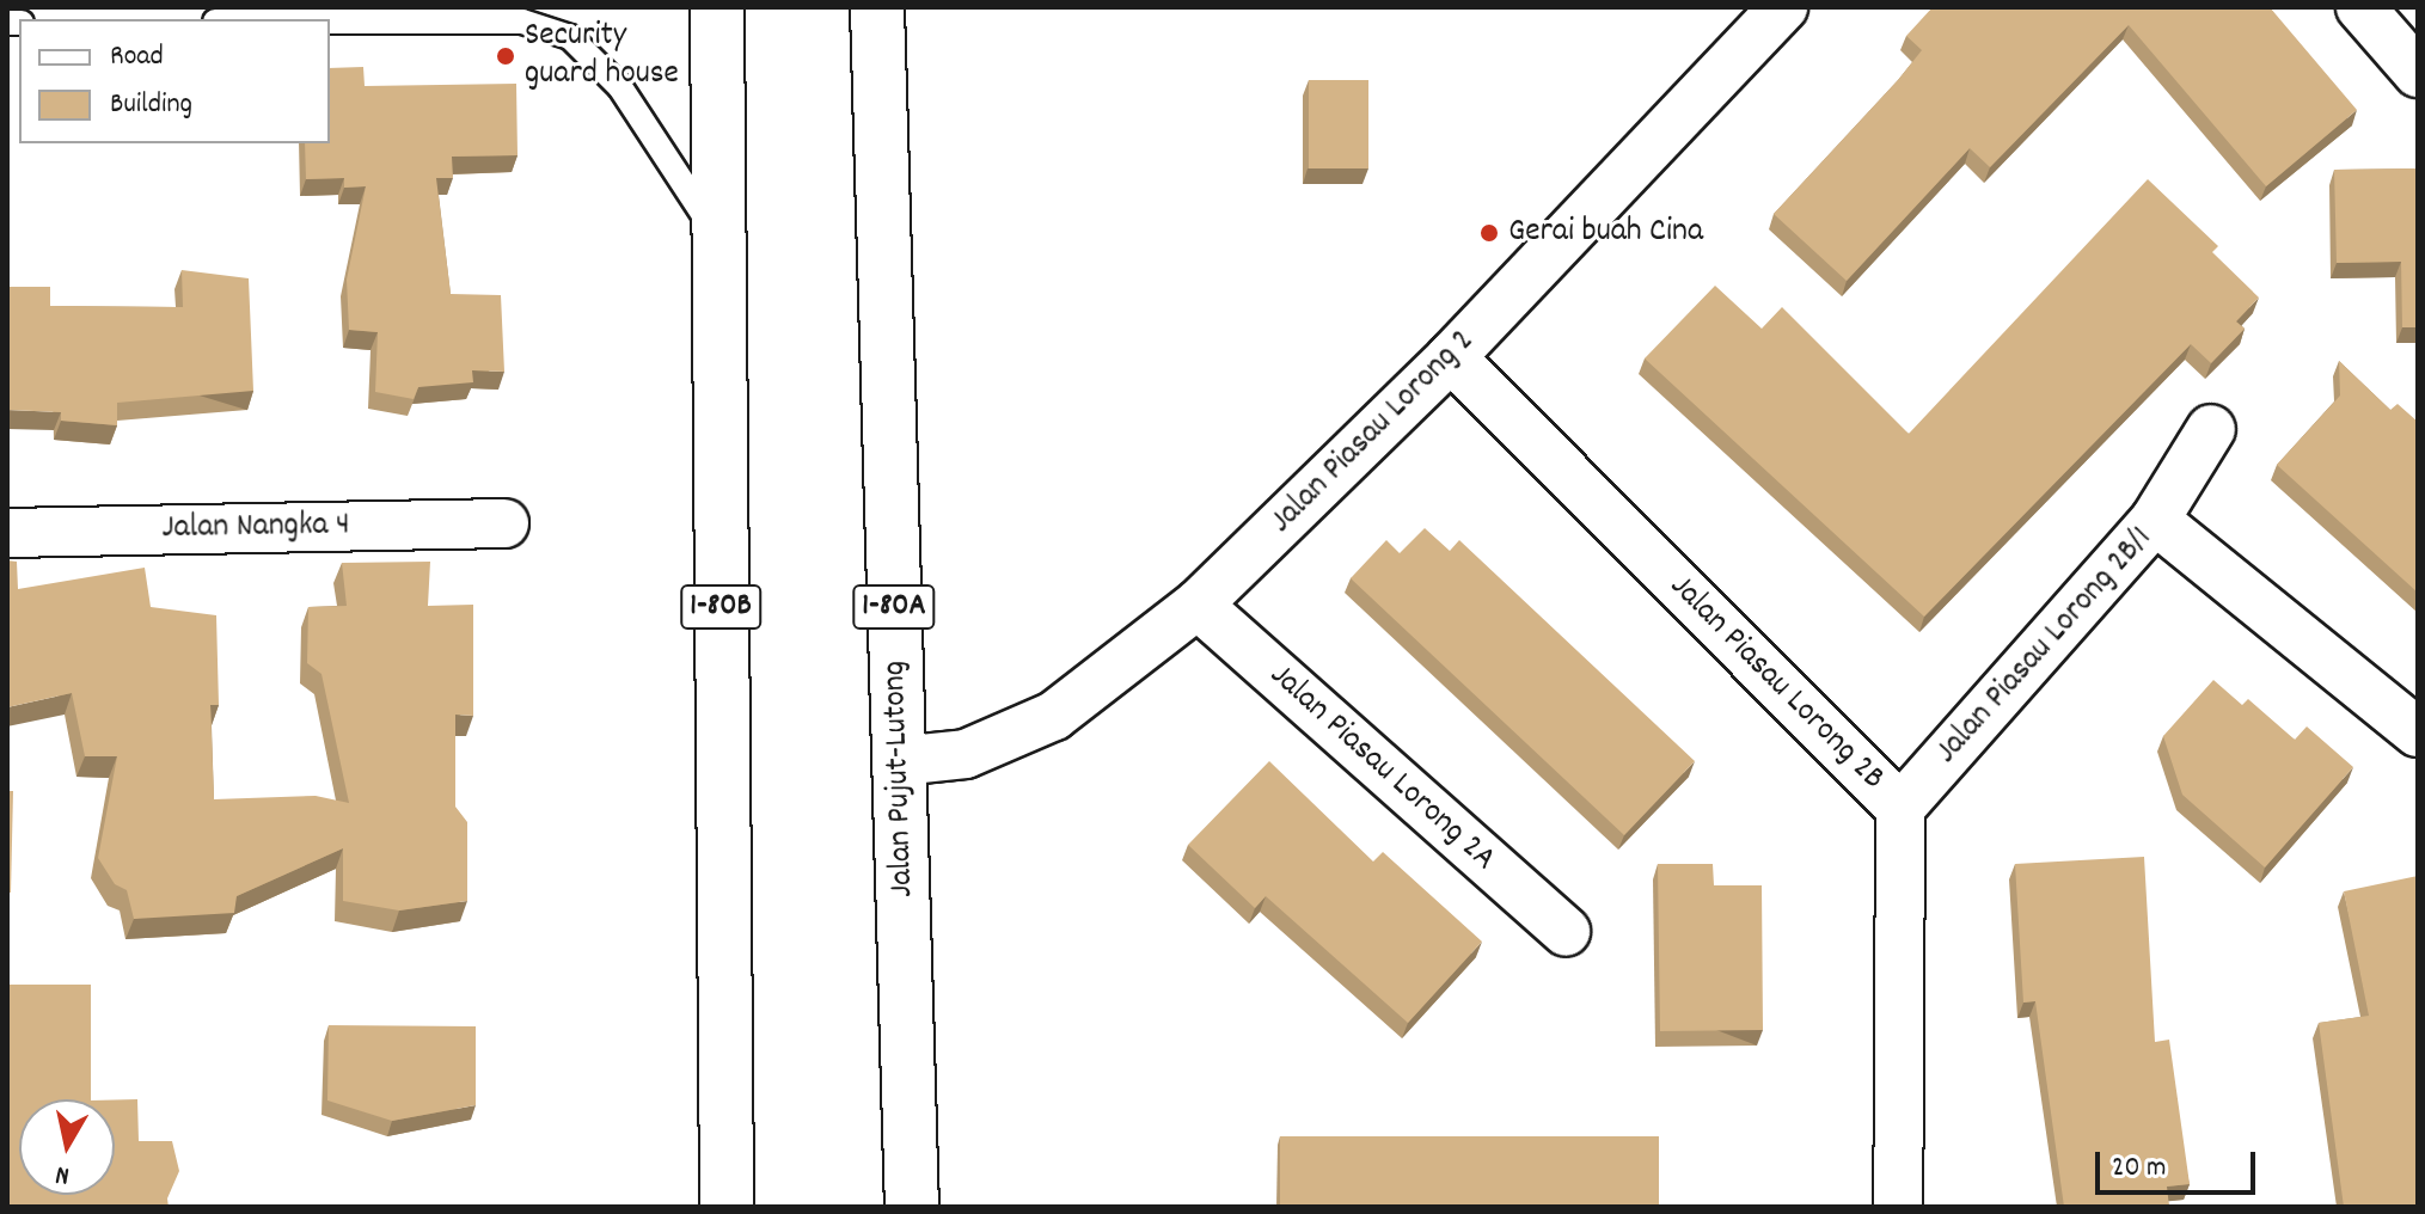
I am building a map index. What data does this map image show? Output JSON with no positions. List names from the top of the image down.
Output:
{
  "streets": {
    "highway": ["1-80B", "1-80A", "Jalan Pujut-Lutong"],
    "street": [
      "Jalan Piasau Lorong 2",
      "Jalan Nangka 4",
      "Jalan Piasau Lorong 2B/1",
      "Jalan Piasau Lorong 2B",
      "Jalan Piasau Lorong 2A"
    ]
  },
  "crossings": [
    ["Jalan Piasau Lorong 2", "Jalan Piasau Lorong 2B"],
    ["Jalan Piasau Lorong 2", "Jalan Piasau Lorong 2A"],
    ["Jalan Piasau Lorong 2", "Jalan Pujut-Lutong"],
    ["Jalan Piasau Lorong 2B/1", "Jalan Piasau Lorong 2B"]
  ],
  "places": ["Security guard house", "Gerai buah Cina"],
  "legend": ["Road", "Building"],
  "scale_bar": "20 m",
  "north": "bottom"
}
